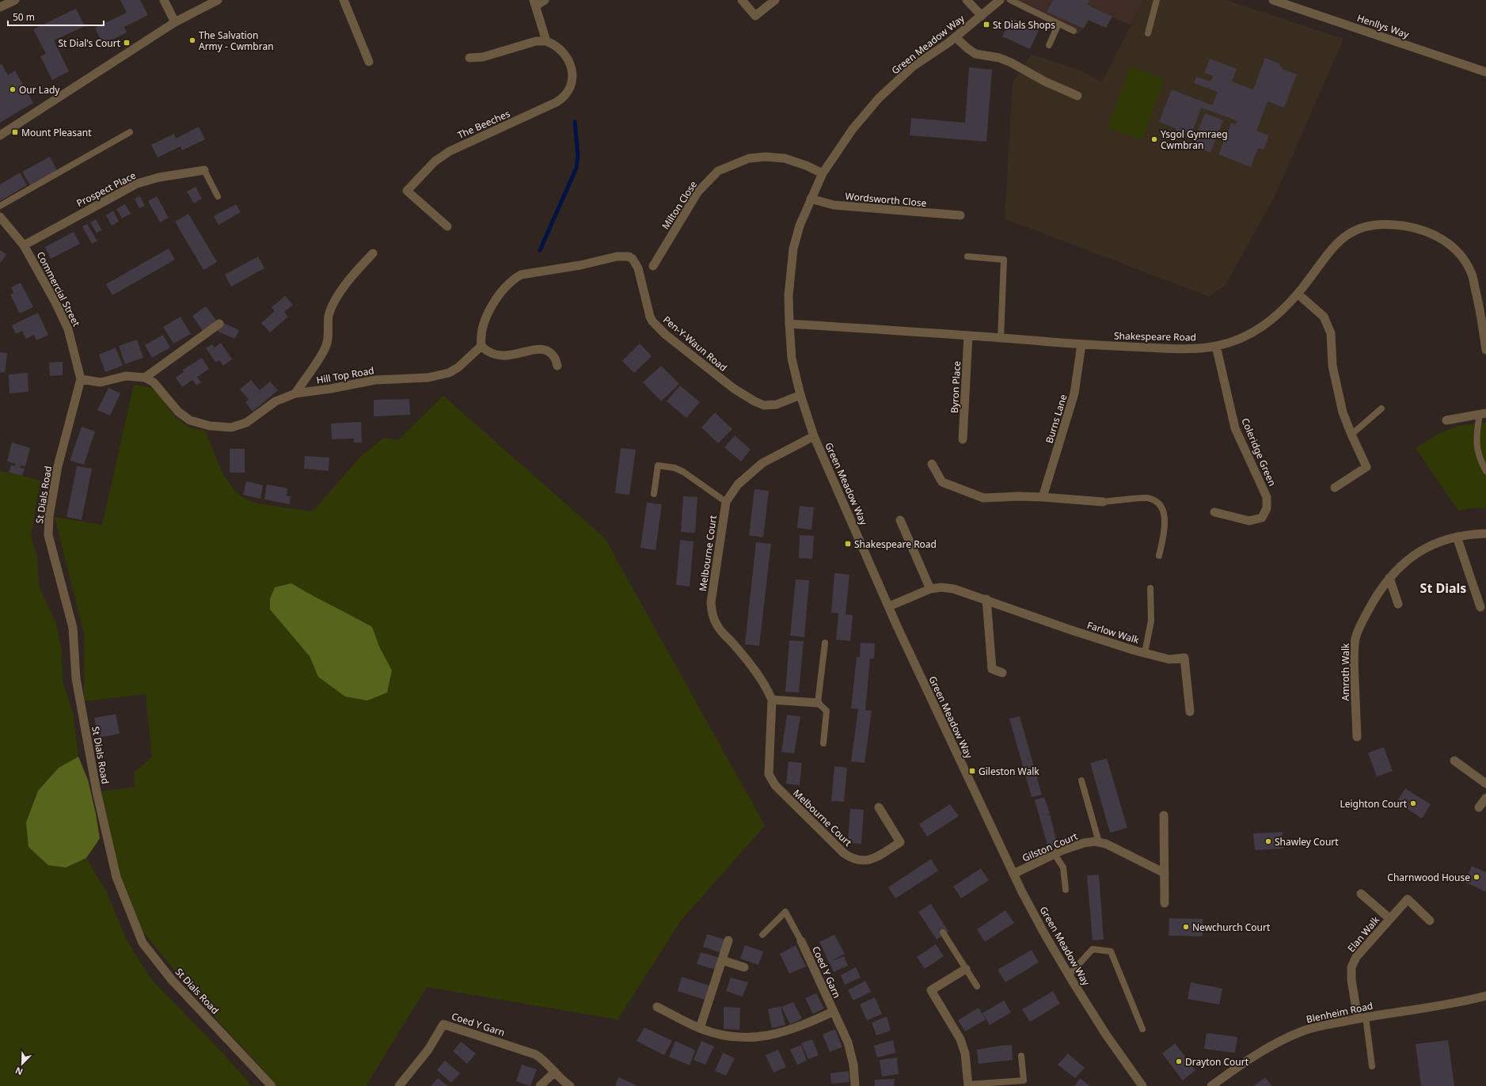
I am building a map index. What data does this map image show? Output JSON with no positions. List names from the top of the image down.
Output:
{
  "streets": {
    "street": [
      "Henllys Way",
      "Green Meadow Way",
      "The Beeches",
      "Prospect Place",
      "Wordsworth Close",
      "Milton Close",
      "Commercial Street",
      "Shakespeare Road",
      "Pen-Y-Waun Road",
      "Hill Top Road",
      "Byron Place",
      "Burns Lane",
      "Coleridge Green",
      "St Dials Road",
      "Melbourne Court",
      "Farlow Walk",
      "Amroth Walk",
      "Gilston Court",
      "Elan Walk",
      "Coed Y Garn",
      "Blenheim Road"
    ]
  },
  "crossings": [
    ["Green Meadow Way", "Wordsworth Close"],
    ["Green Meadow Way", "Milton Close"],
    ["Green Meadow Way", "Shakespeare Road"],
    ["Green Meadow Way", "Pen-Y-Waun Road"],
    ["Green Meadow Way", "Melbourne Court"],
    ["Green Meadow Way", "Farlow Walk"],
    ["Green Meadow Way", "Gilston Court"],
    ["Prospect Place", "Commercial Street"],
    ["Commercial Street", "Hill Top Road"],
    ["Commercial Street", "St Dials Road"],
    ["Shakespeare Road", "Byron Place"],
    ["Shakespeare Road", "Burns Lane"],
    ["Shakespeare Road", "Coleridge Green"],
    ["Pen-Y-Waun Road", "Hill Top Road"],
    ["Hill Top Road", "St Dials Road"],
    ["Elan Walk", "Blenheim Road"]
  ],
  "districts": ["St Dials"],
  "places": {
    "transit": [
      "St Dials Shops",
      "St Dial's Court",
      "Mount Pleasant",
      "Shakespeare Road",
      "Gileston Walk"
    ],
    "other": [
      "The Salvation Army - Cwmbran",
      "Our Lady",
      "Ysgol Gymraeg Cwmbran",
      "Leighton Court",
      "Shawley Court",
      "Charnwood House",
      "Newchurch Court",
      "Drayton Court"
    ]
  },
  "scale_bar": "50 m",
  "north": "bottom left"
}
